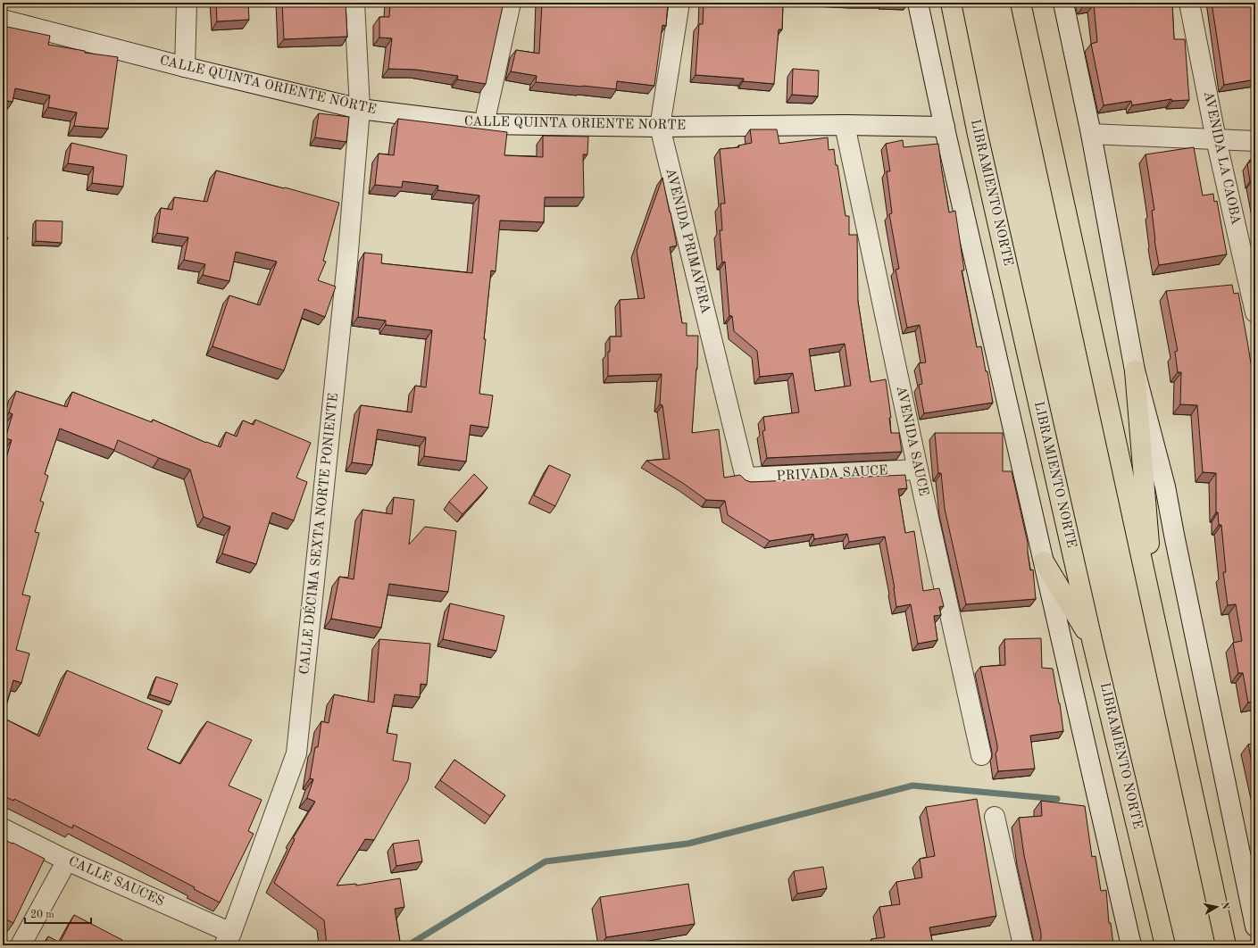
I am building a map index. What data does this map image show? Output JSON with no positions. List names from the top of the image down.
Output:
{
  "streets": {
    "highway": ["LIBRAMIENTO NORTE"],
    "street": [
      "CALLE QUINTA ORIENTE NORTE",
      "AVENIDA LA CAOBA",
      "AVENIDA PRIMAVERA",
      "AVENIDA SAUCE",
      "PRIVADA SAUCE",
      "CALLE DÉCIMA SEXTA NORTE PONIENTE",
      "CALLE SAUCES"
    ]
  },
  "crossings": [
    ["CALLE QUINTA ORIENTE NORTE", "AVENIDA PRIMAVERA"],
    ["CALLE QUINTA ORIENTE NORTE", "AVENIDA SAUCE"],
    ["CALLE QUINTA ORIENTE NORTE", "CALLE DÉCIMA SEXTA NORTE PONIENTE"],
    ["AVENIDA PRIMAVERA", "PRIVADA SAUCE"],
    ["AVENIDA SAUCE", "PRIVADA SAUCE"],
    ["CALLE DÉCIMA SEXTA NORTE PONIENTE", "CALLE SAUCES"]
  ],
  "scale_bar": "20 m",
  "north": "right"
}
